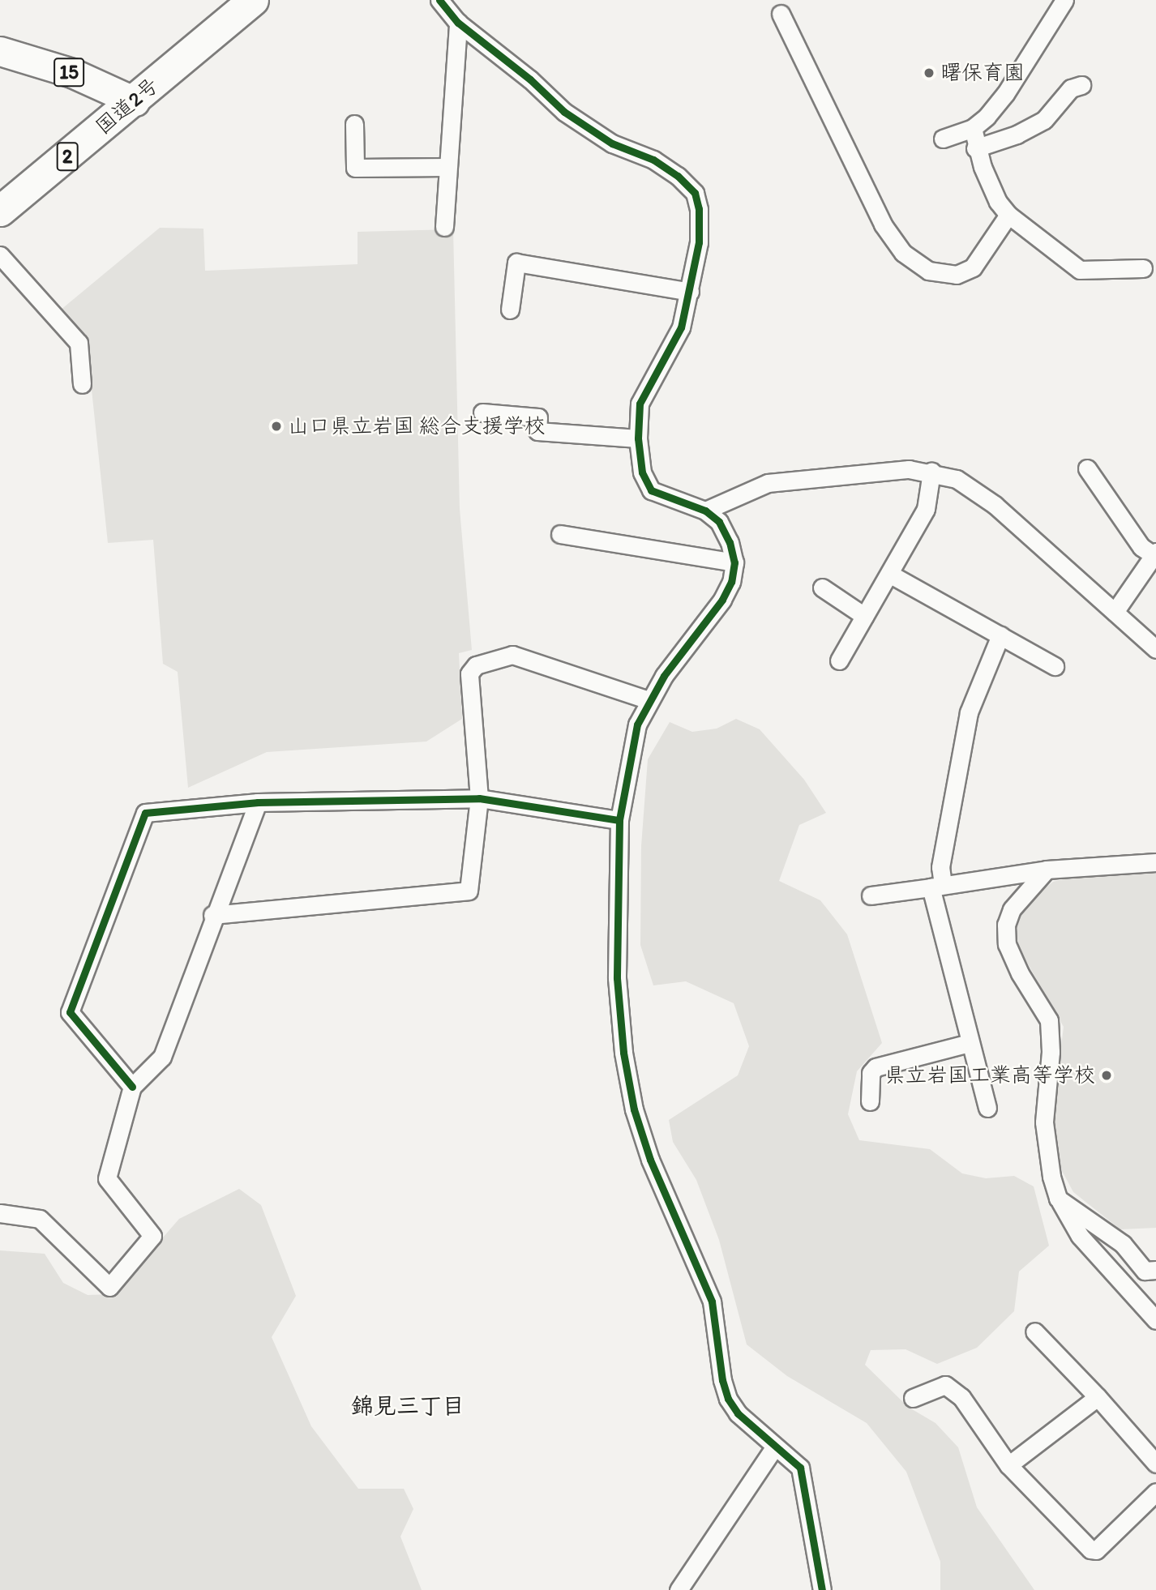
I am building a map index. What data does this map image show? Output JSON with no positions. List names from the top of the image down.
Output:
{
  "streets": {
    "highway": ["国道2号", "2"],
    "main road": ["15"]
  },
  "crossings": [
    ["15", "国道2号"]
  ],
  "districts": ["錦見三丁目"],
  "places": ["曙保育園", "山口県立岩国 総合支援学校", "県立岩国工業高等学校"]
}
